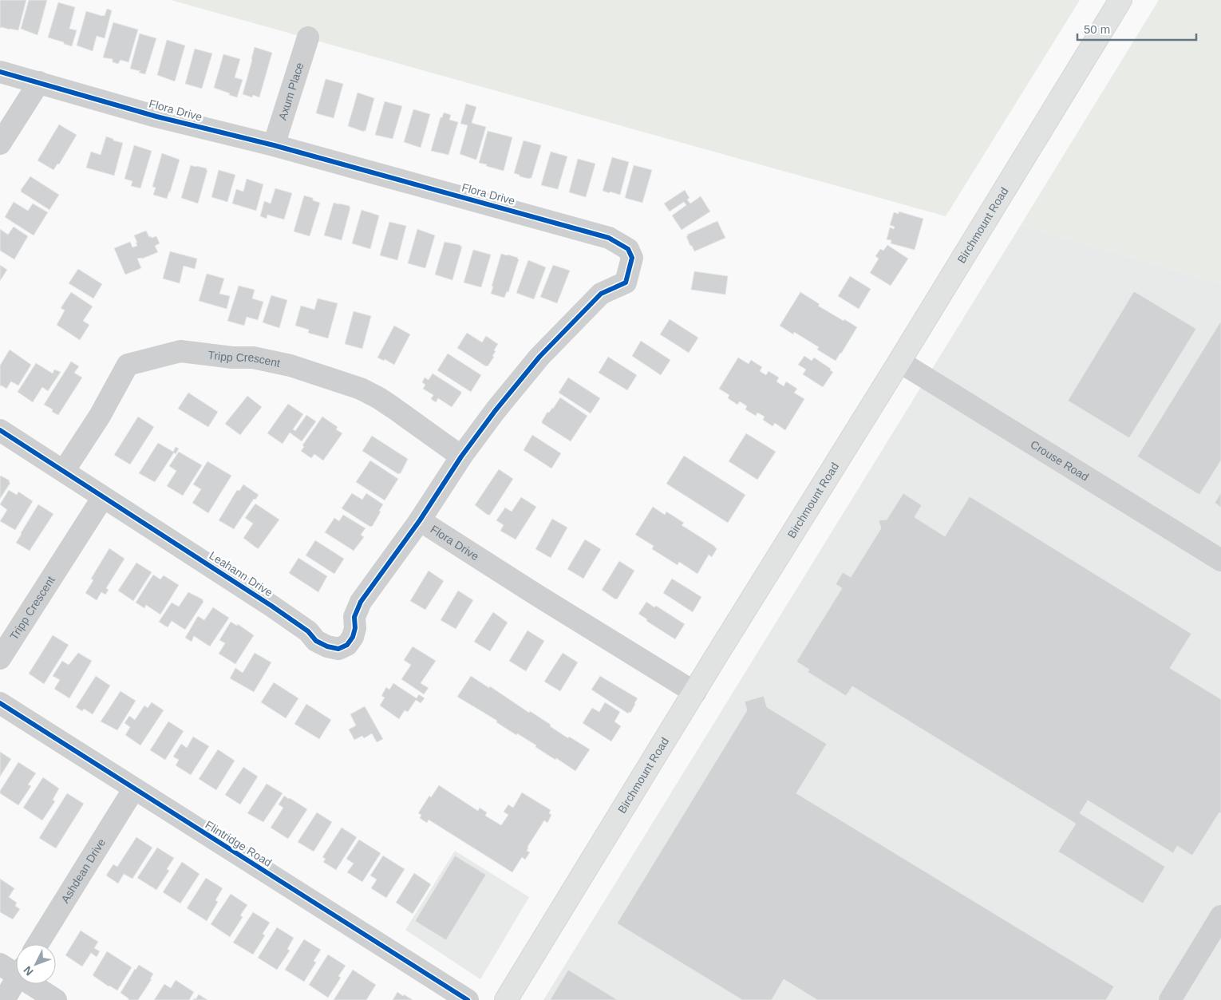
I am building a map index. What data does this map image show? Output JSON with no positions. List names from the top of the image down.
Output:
{
  "streets": {
    "main road": ["Birchmount Road"],
    "street": [
      "Axum Place",
      "Flora Drive",
      "Tripp Crescent",
      "Crouse Road",
      "Leahann Drive",
      "Flintridge Road",
      "Ashdean Drive"
    ]
  },
  "crossings": [
    ["Axum Place", "Flora Drive"],
    ["Flora Drive", "Birchmount Road"],
    ["Flora Drive", "Tripp Crescent"],
    ["Flora Drive", "Leahann Drive"],
    ["Birchmount Road", "Crouse Road"],
    ["Tripp Crescent", "Leahann Drive"],
    ["Flintridge Road", "Ashdean Drive"]
  ],
  "scale_bar": "50 m",
  "north": "bottom left"
}
